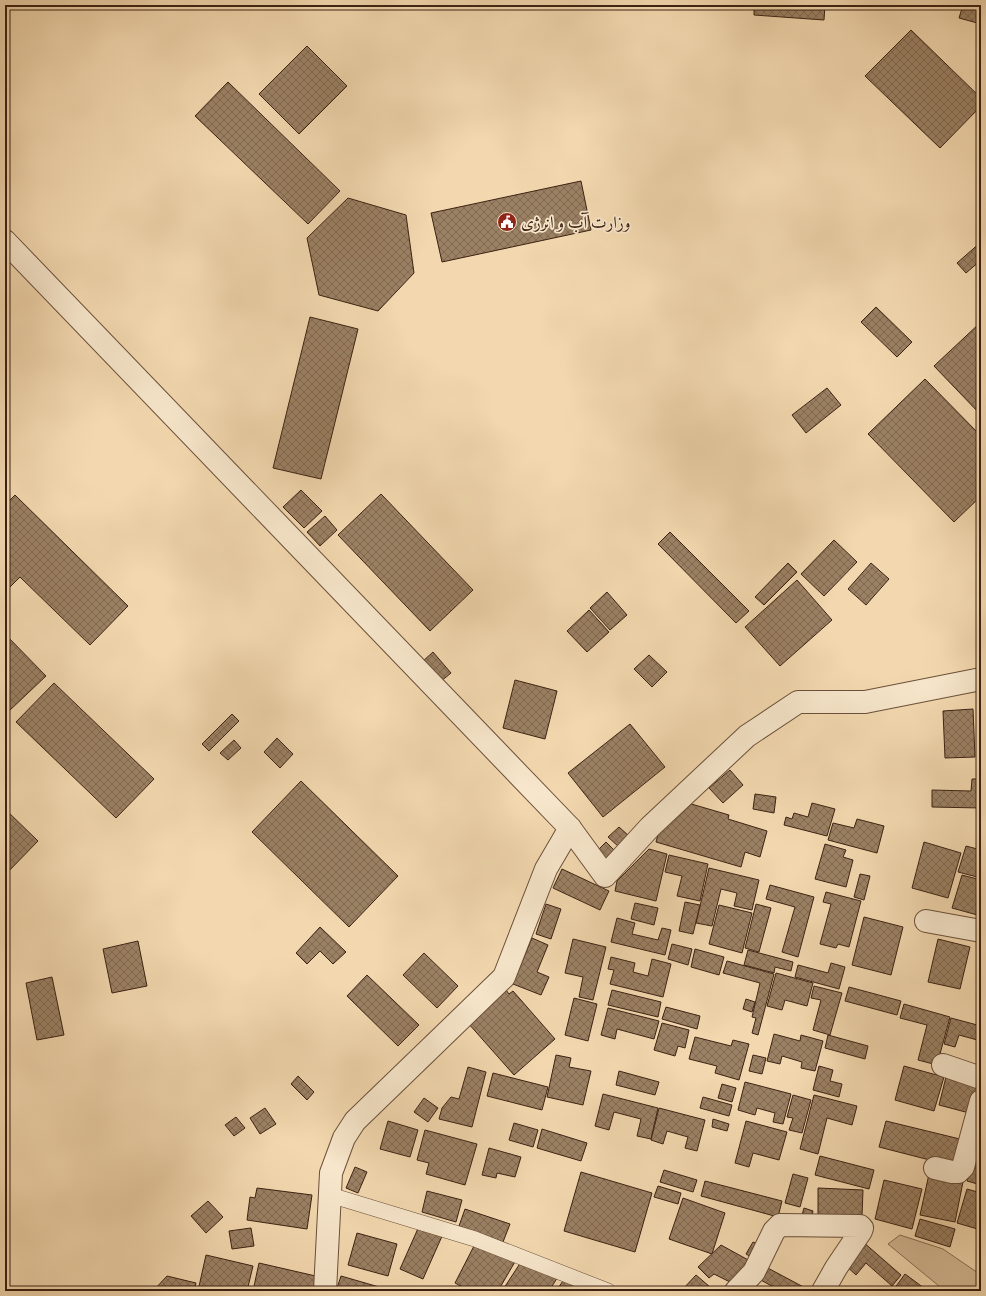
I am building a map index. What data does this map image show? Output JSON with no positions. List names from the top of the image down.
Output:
{
  "places": {
    "public building": ["وزارت آب و انرژی"]
  }
}
